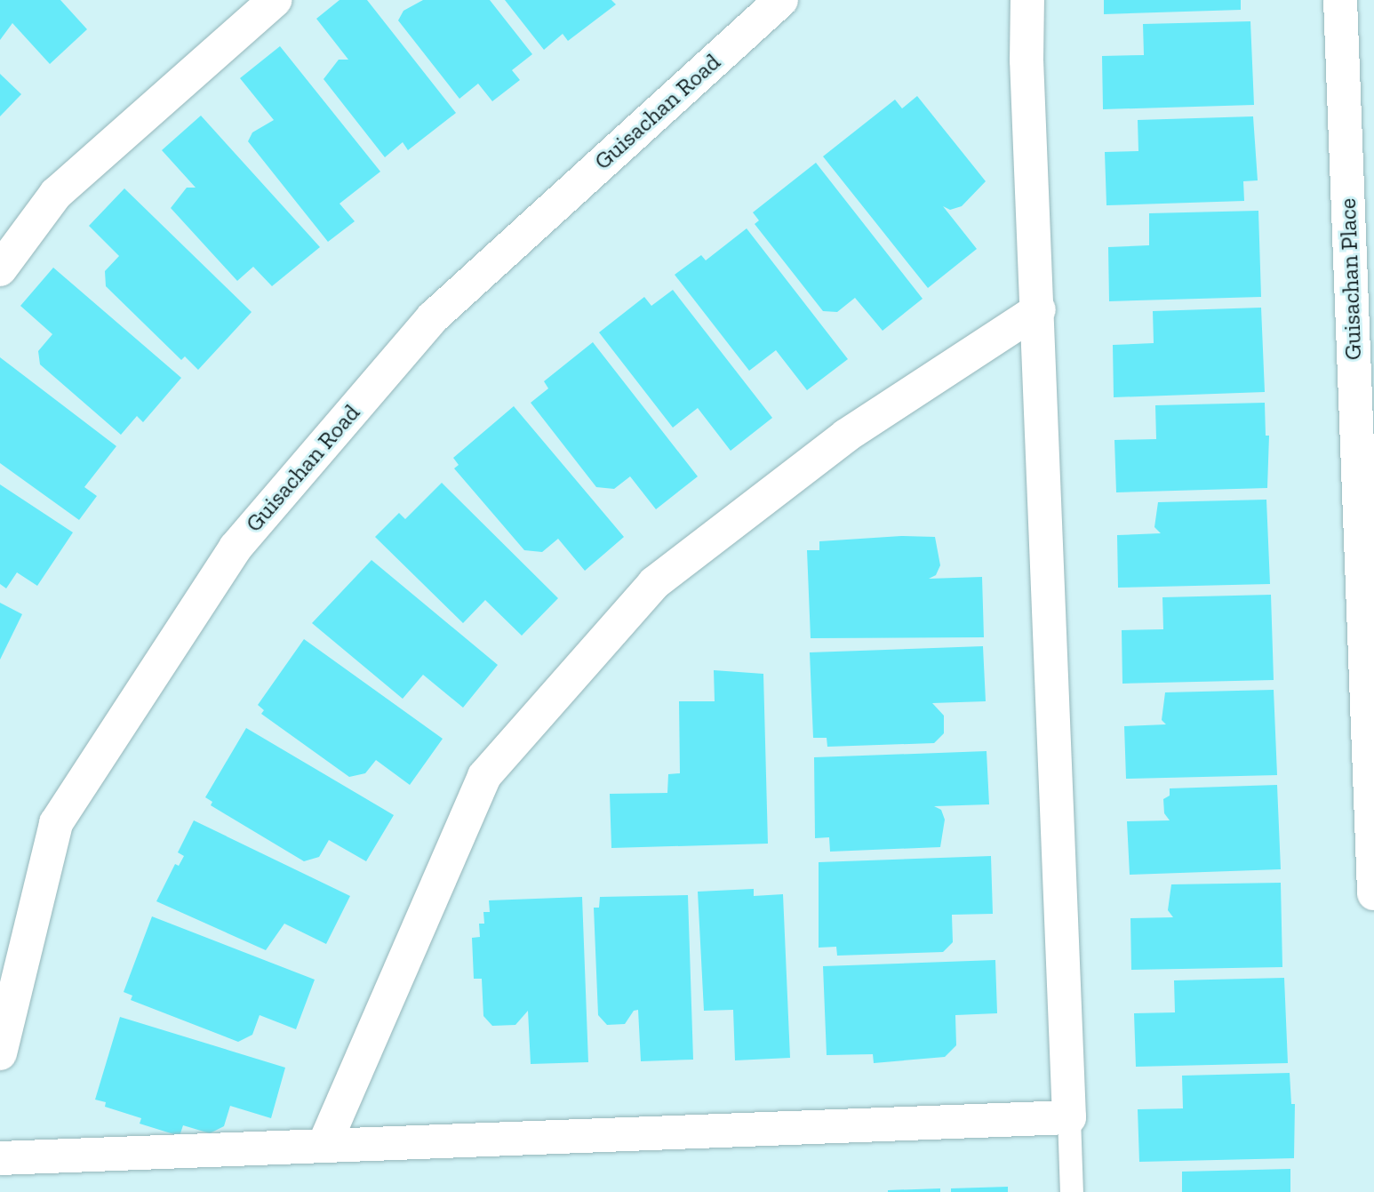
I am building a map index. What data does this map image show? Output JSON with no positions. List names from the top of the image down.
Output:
{
  "streets": {
    "street": ["Guisachan Road", "Guisachan Place"]
  }
}
